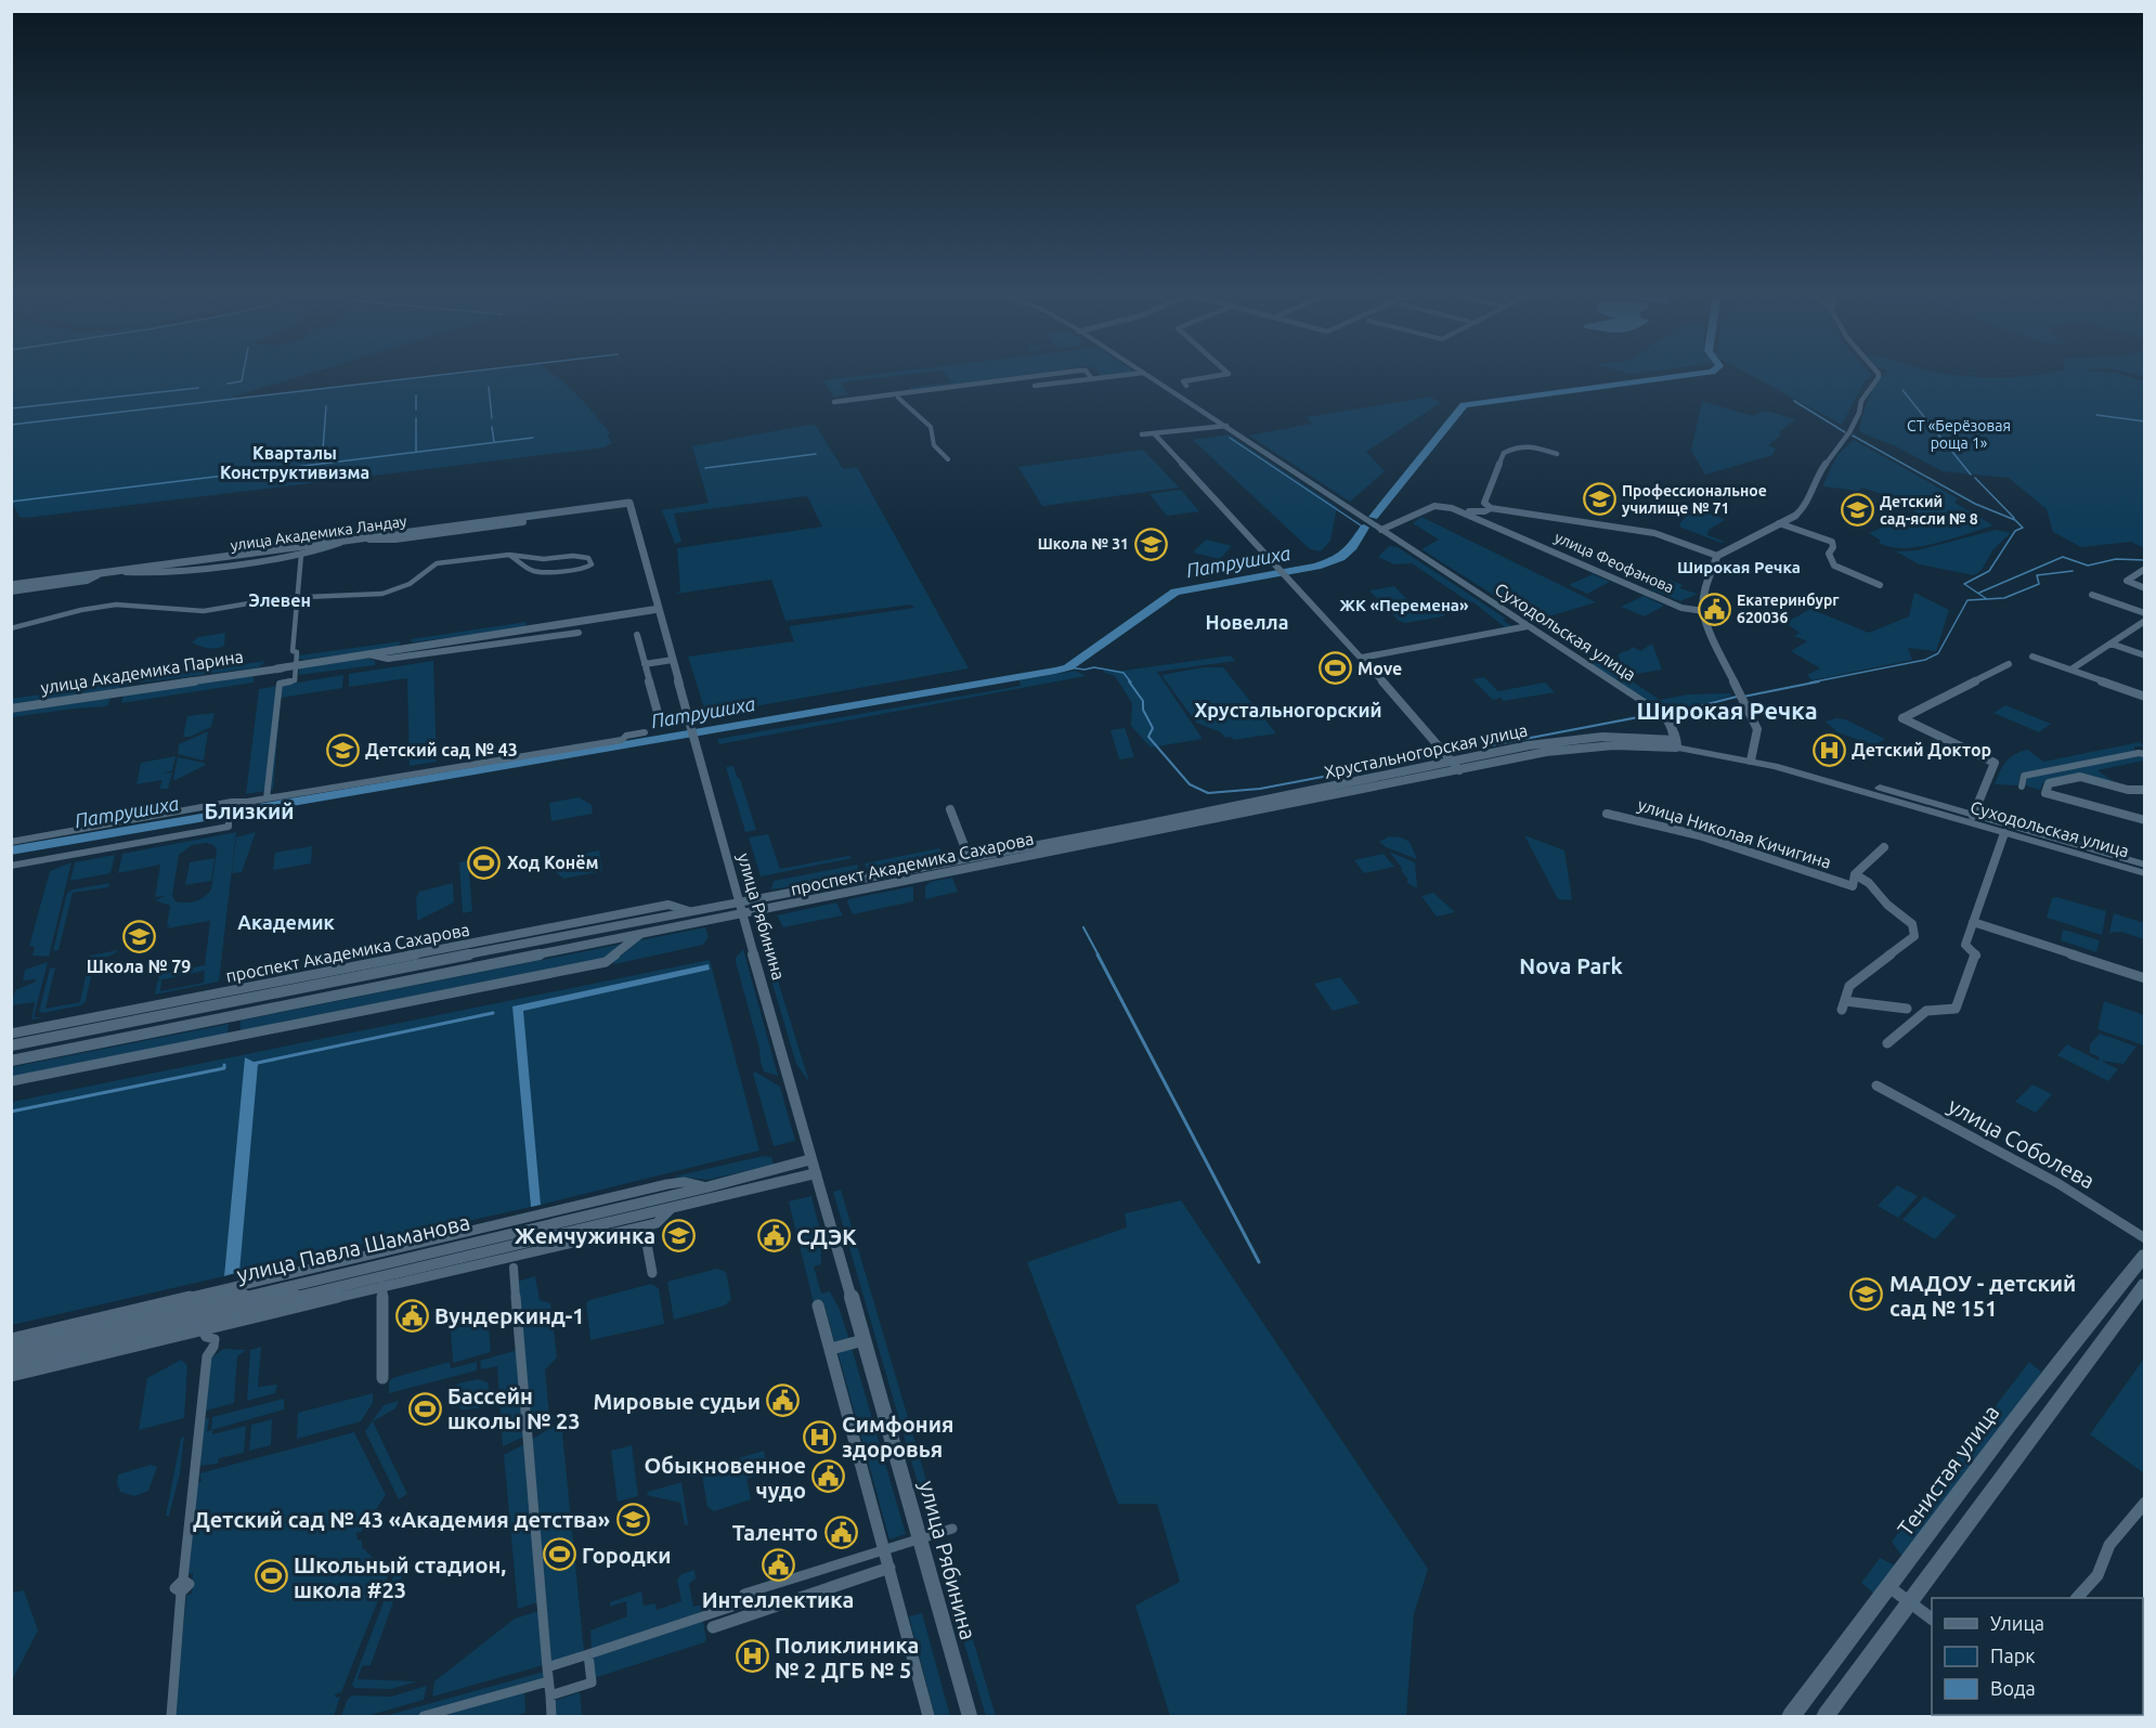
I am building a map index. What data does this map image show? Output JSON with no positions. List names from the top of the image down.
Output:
{
  "streets": {
    "main road": ["Суходольская улица", "Хрустальногорская улица", "Тенистая улица"],
    "street": [
      "улица Академика Ландау",
      "улица Феофанова",
      "улица Академика Парина",
      "улица Николая Кичигина",
      "проспект Академика Сахарова",
      "улица Рябинина",
      "улица Соболева",
      "улица Павла Шаманова"
    ]
  },
  "crossings": [
    ["улица Академика Ландау", "улица Рябинина"],
    ["улица Феофанова", "Суходольская улица"],
    ["Суходольская улица", "Хрустальногорская улица"],
    ["улица Академика Парина", "улица Рябинина"],
    ["Хрустальногорская улица", "проспект Академика Сахарова"],
    ["проспект Академика Сахарова", "улица Рябинина"],
    ["улица Рябинина", "улица Павла Шаманова"]
  ],
  "districts": [
    "Кварталы Конструктивизма",
    "Широкая Речка",
    "Элевен",
    "ЖК «Перемена»",
    "Новелла",
    "Хрустальногорский",
    "Широкая Речка",
    "Близкий",
    "Академик",
    "Nova Park"
  ],
  "water": ["Патрушиха"],
  "parks": ["СТ «Берёзовая роща 1»"],
  "places": {
    "school or university": [
      "Профессиональное училище № 71",
      "Детский сад-ясли № 8",
      "Школа № 31",
      "Детский сад № 43",
      "Школа № 79",
      "Жемчужинка",
      "МАДОУ - детский сад № 151",
      "Детский сад № 43 «Академия детства»"
    ],
    "public building": [
      "Екатеринбург 620036",
      "СДЭК",
      "Вундеркинд-1",
      "Мировые судьи",
      "Обыкновенное чудо",
      "Таленто",
      "Интеллектика"
    ],
    "sports": [
      "Move",
      "Ход Конём",
      "Бассейн школы № 23",
      "Городки",
      "Школьный стадион, школа #23"
    ],
    "hospital": ["Детский Доктор", "Симфония здоровья", "Поликлиника № 2 ДГБ № 5"]
  },
  "legend": ["Улица", "Парк", "Вода"]
}
